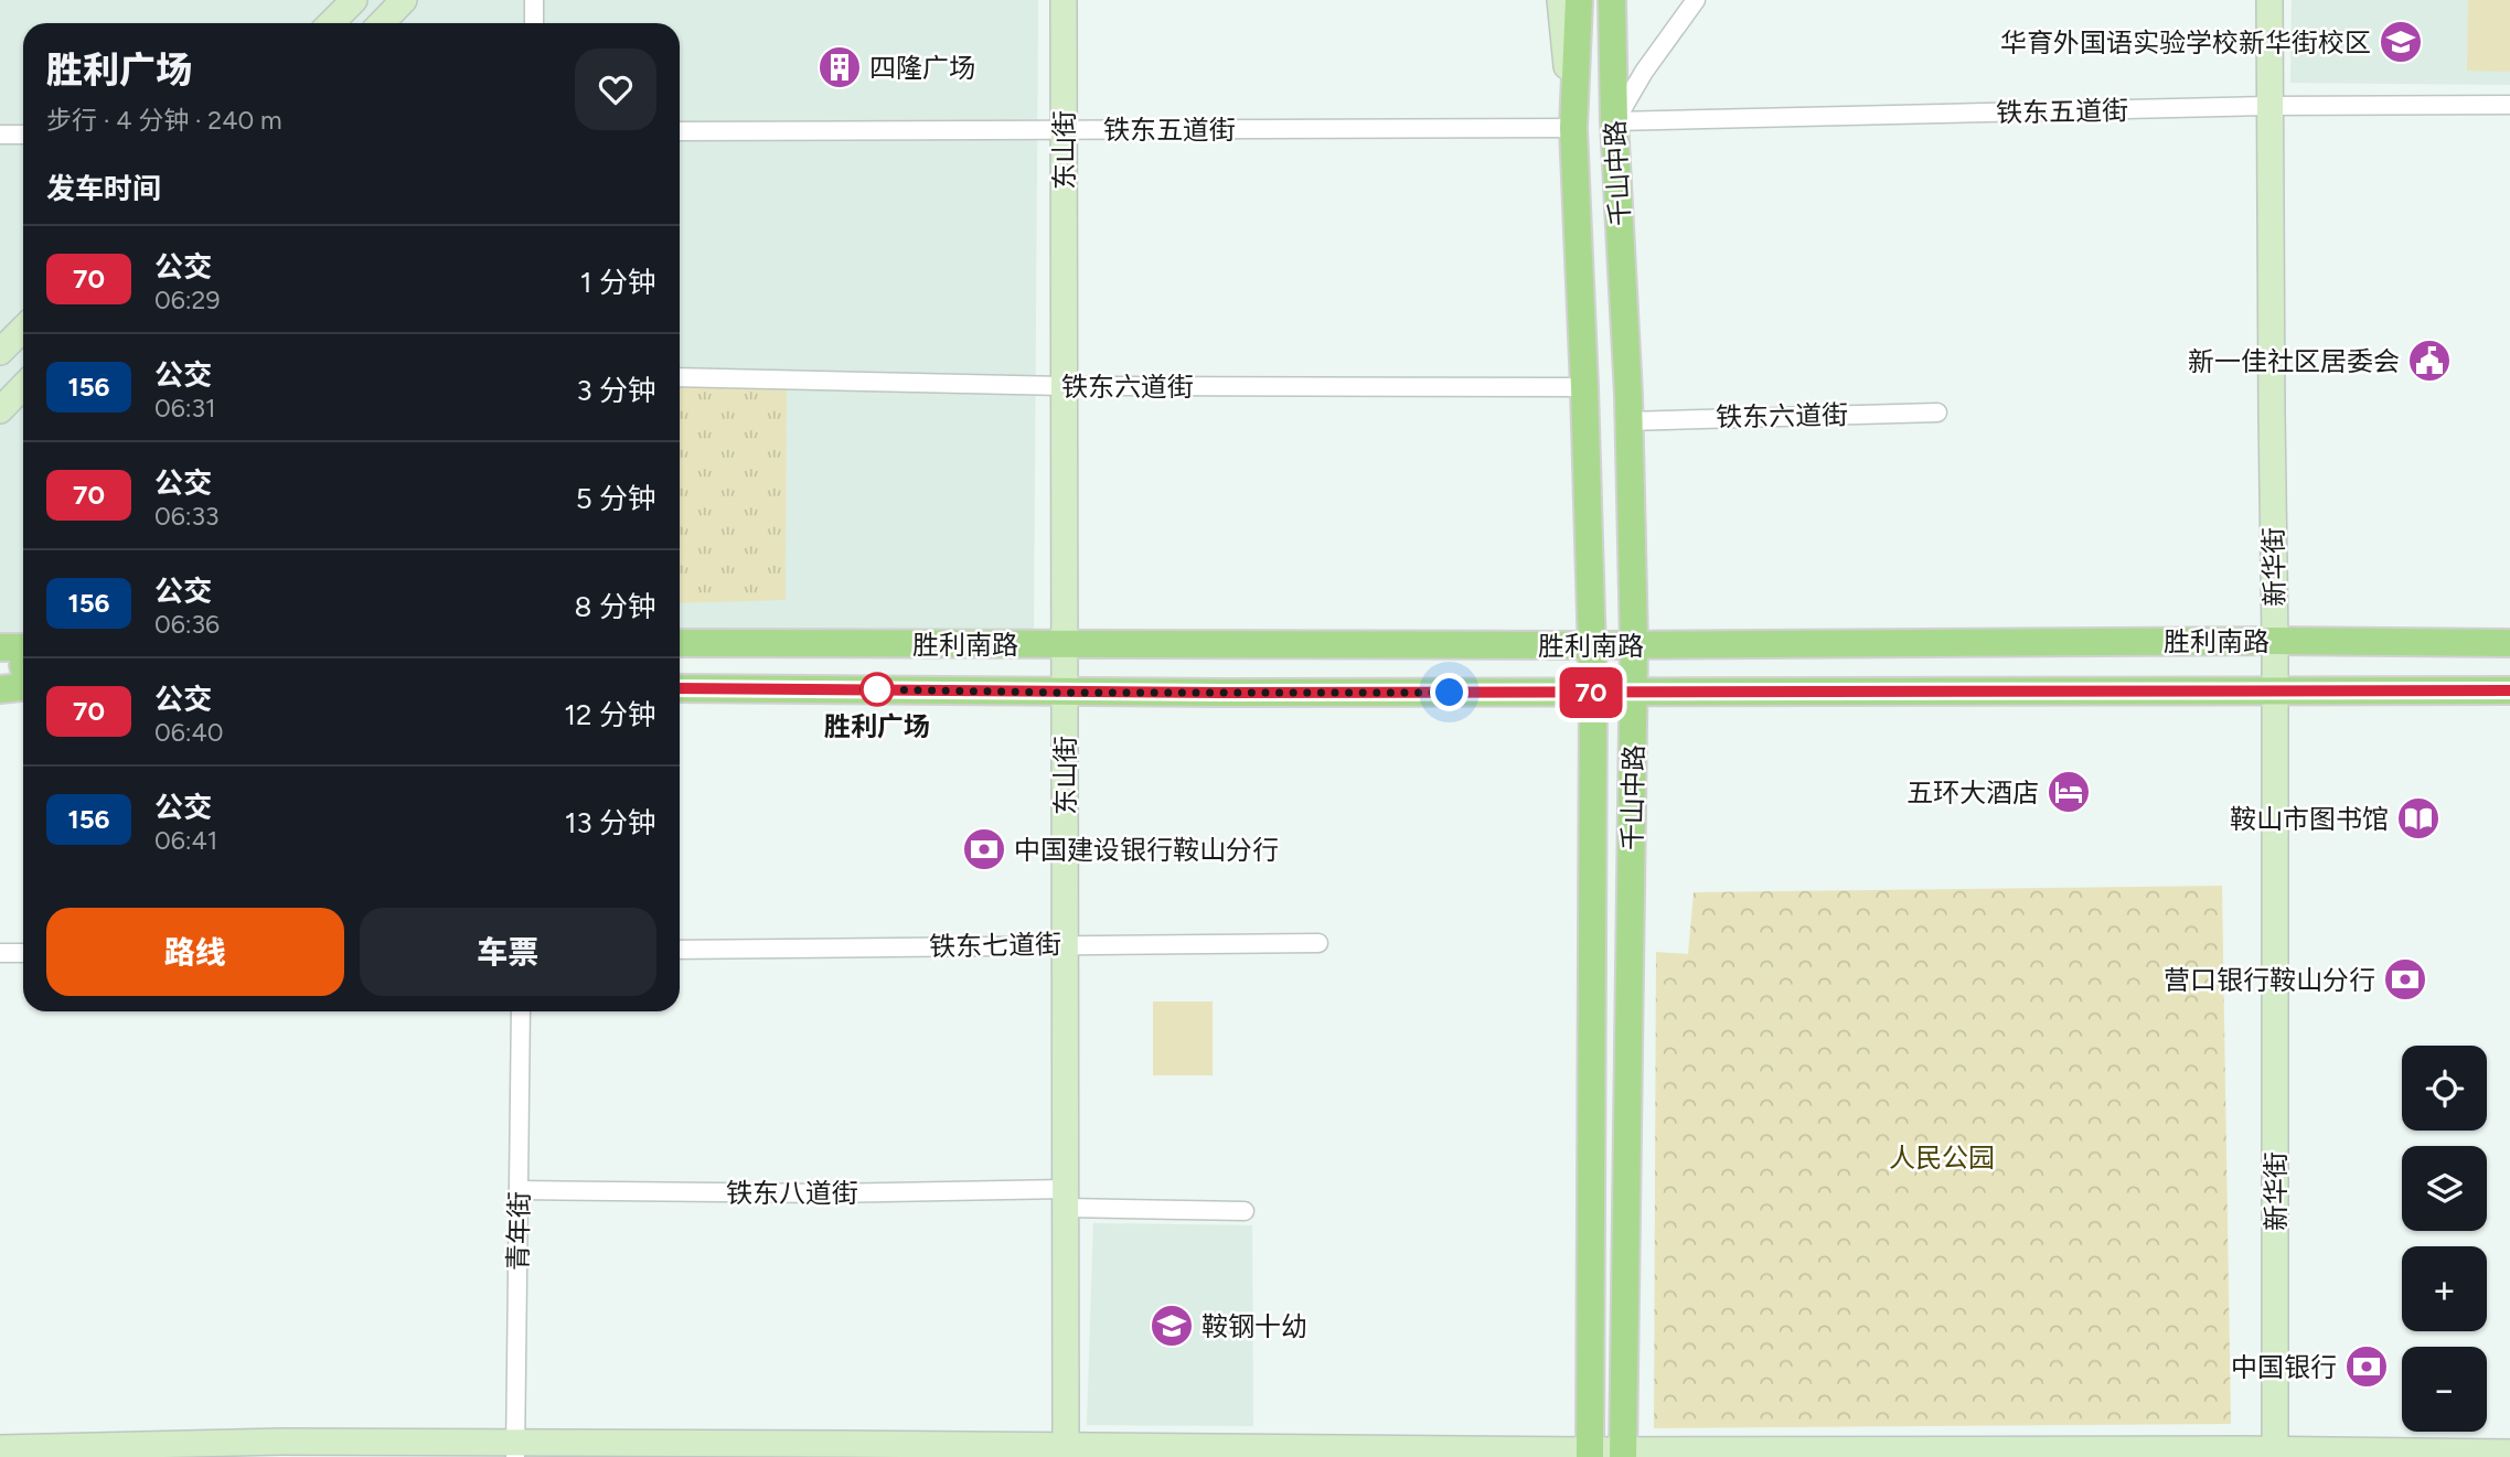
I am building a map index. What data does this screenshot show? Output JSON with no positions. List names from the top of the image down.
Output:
{
  "streets": {
    "main road": [
      "东山街",
      "千山中路",
      "新华街",
      "胜利南路"
    ],
    "street": [
      "铁东五道街",
      "铁东六道街",
      "铁东七道街",
      "铁东八道街",
      "青年街"
    ]
  },
  "crossings": [
    ["铁东五道街", "东山街"],
    ["铁东五道街", "千山中路"],
    ["铁东五道街", "新华街"],
    ["东山街", "铁东六道街"],
    ["东山街", "胜利南路"],
    ["东山街", "铁东七道街"],
    ["东山街", "铁东八道街"],
    ["千山中路", "铁东六道街"],
    ["千山中路", "胜利南路"],
    ["新华街", "胜利南路"],
    ["铁东八道街", "青年街"]
  ],
  "parks": ["人民公园"],
  "places": {
    "school or university": ["华育外国语实验学校新华街校区", "鞍钢十幼"],
    "building": ["四隆广场"],
    "public building": ["新一佳社区居委会"],
    "other": ["胜利广场"],
    "hotel": ["五环大酒店"],
    "library": ["鞍山市图书馆"],
    "bank": ["中国建设银行鞍山分行", "营口银行鞍山分行", "中国银行"]
  },
  "lines": ["bus line 70"],
  "page": {
    "on_map": "70",
    "heading": [
      ["胜利广场", "步行 · 4 分钟 · 240 m"],
      "发车时间"
    ],
    "list": [
      {
        "mark": "70",
        "name": "公交",
        "note": "06:29",
        "value": "1 分钟"
      },
      {
        "mark": "156",
        "name": "公交",
        "note": "06:31",
        "value": "3 分钟"
      },
      {
        "mark": "70",
        "name": "公交",
        "note": "06:33",
        "value": "5 分钟"
      },
      {
        "mark": "156",
        "name": "公交",
        "note": "06:36",
        "value": "8 分钟"
      },
      {
        "mark": "70",
        "name": "公交",
        "note": "06:40",
        "value": "12 分钟"
      },
      {
        "mark": "156",
        "name": "公交",
        "note": "06:41",
        "value": "13 分钟"
      }
    ],
    "buttons": ["路线", "车票"],
    "map_buttons": ["+", "−"]
  }
}
